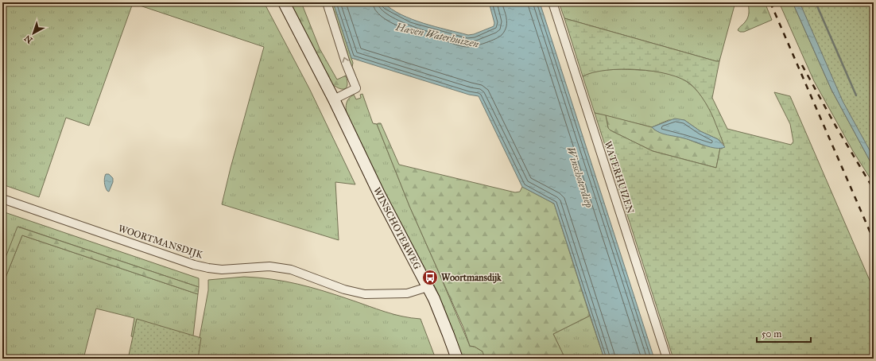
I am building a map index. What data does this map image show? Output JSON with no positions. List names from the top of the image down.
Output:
{
  "streets": {
    "main road": ["WINSCHOTERWEG"],
    "street": ["WATERHUIZEN", "WOORTMANSDIJK"]
  },
  "crossings": [
    ["WINSCHOTERWEG", "WOORTMANSDIJK"]
  ],
  "water": ["Haven Waterhuizen", "Winschoterdiep"],
  "places": {
    "bus stop": ["Woortmansdijk"]
  },
  "scale_bar": "50 m",
  "north": "bottom left"
}
